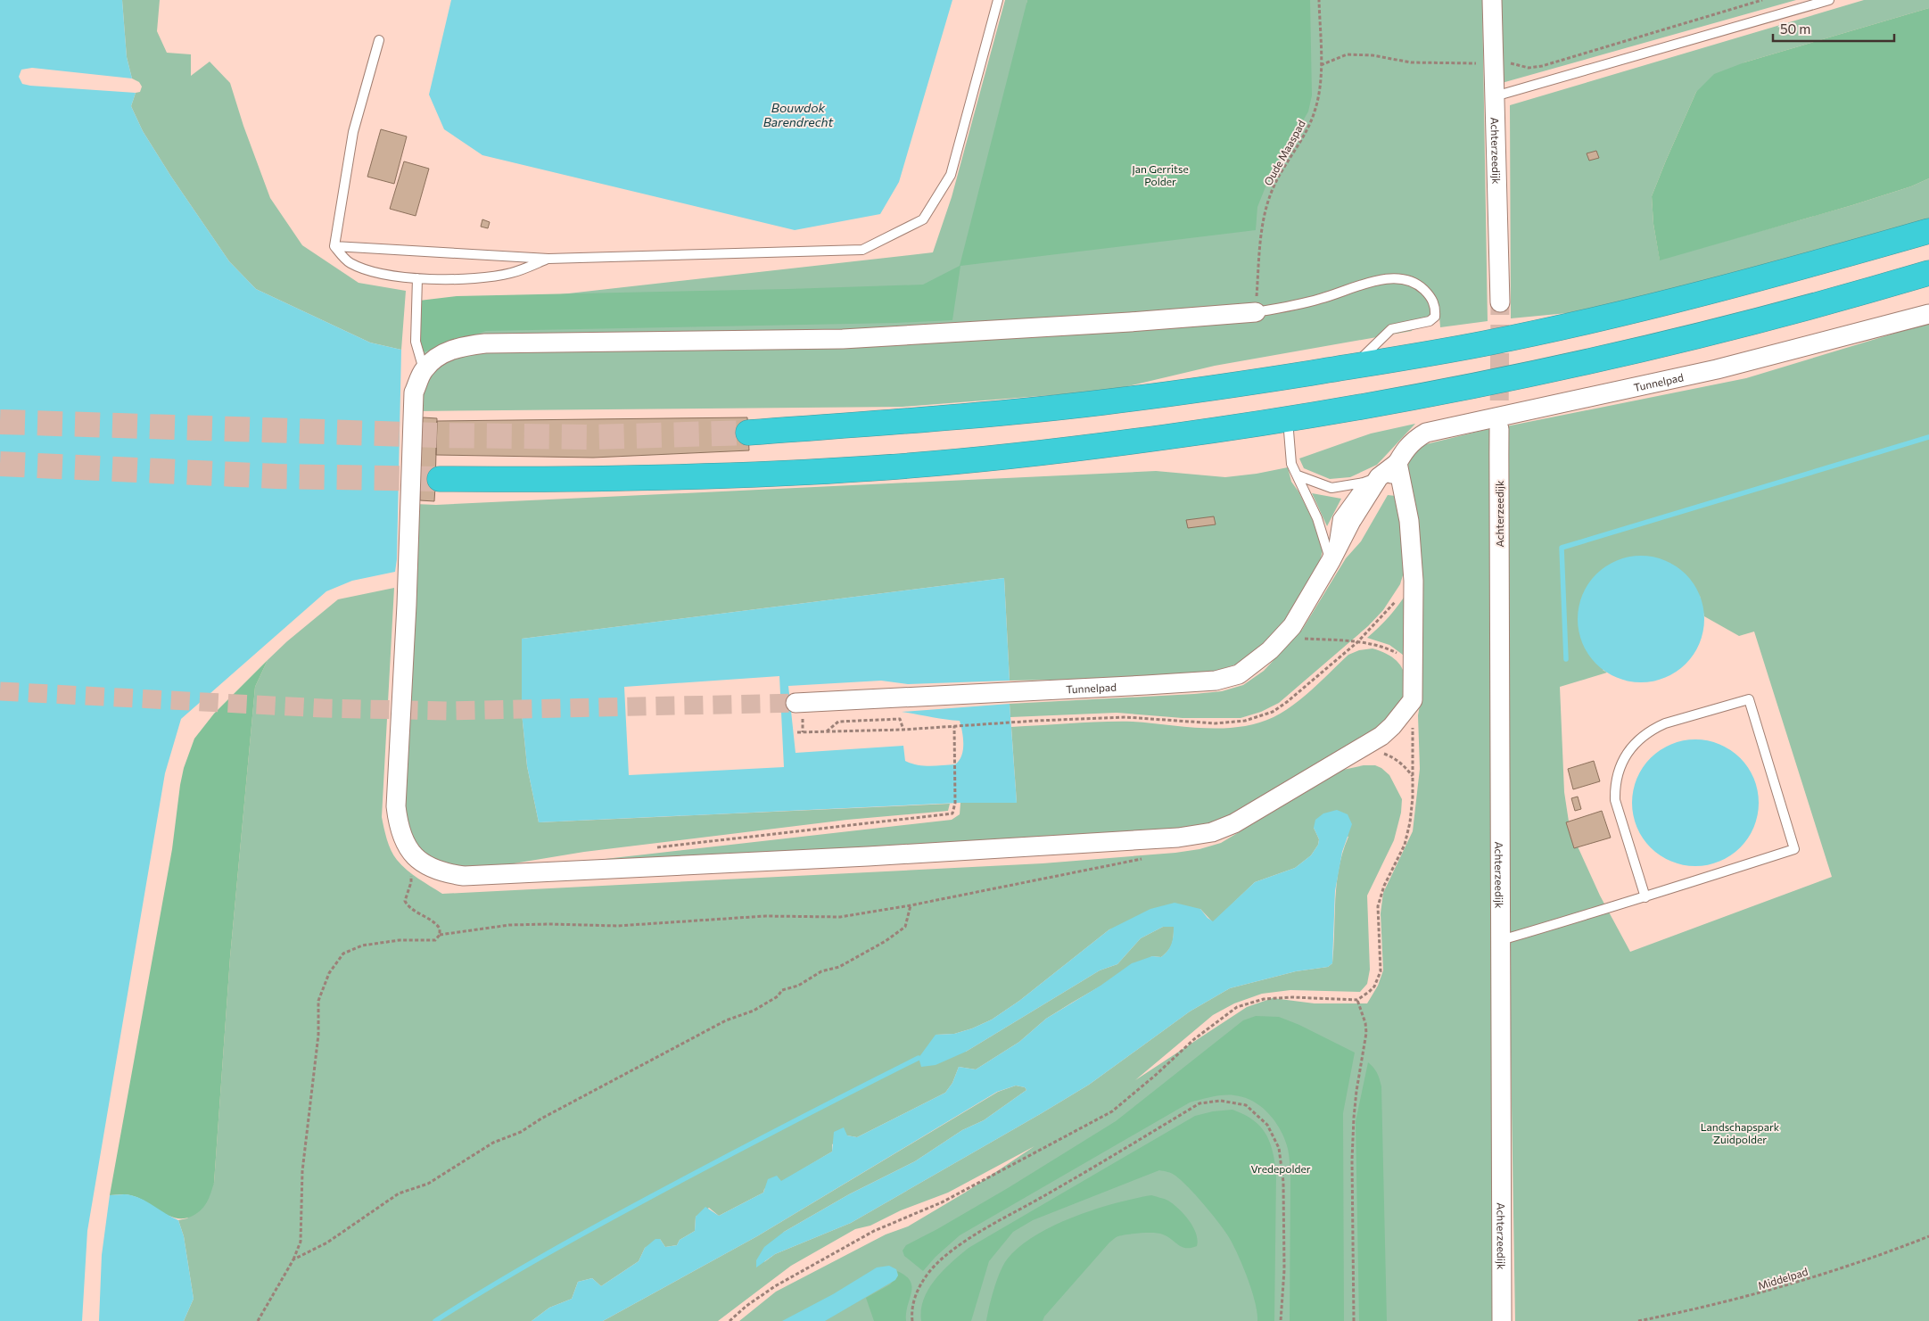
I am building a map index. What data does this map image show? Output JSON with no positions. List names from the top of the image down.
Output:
{
  "streets": {
    "street": ["Achterzeedijk", "Tunnelpad"],
    "path": ["Oude Maaspad", "Middelpad"]
  },
  "water": ["Bouwdok Barendrecht"],
  "parks": ["Jan Gerritse Polder", "Landschapspark Zuidpolder", "Vredepolder"],
  "scale_bar": "50 m"
}
